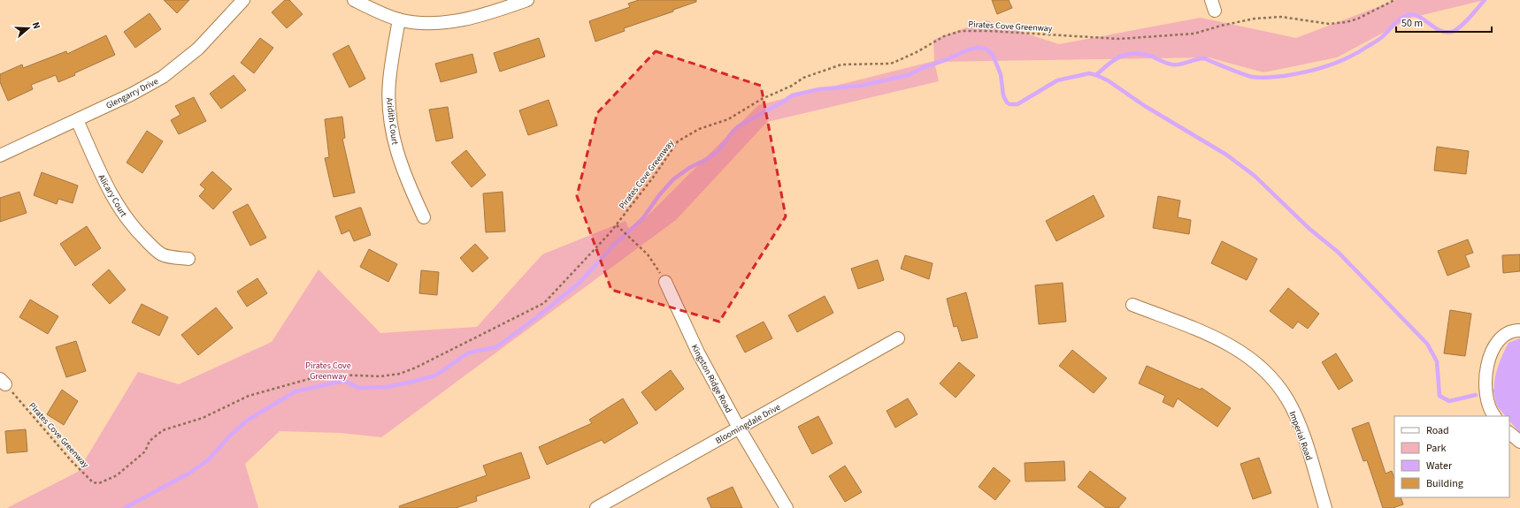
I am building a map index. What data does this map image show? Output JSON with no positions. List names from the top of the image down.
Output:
{
  "streets": {
    "street": [
      "Glengarry Drive",
      "Aridith Court",
      "Alicary Court",
      "Kingston Ridge Road",
      "Bloomingdale Drive",
      "Imperial Road"
    ],
    "path": ["Pirates Cove Greenway"]
  },
  "crossings": [
    ["Glengarry Drive", "Alicary Court"],
    ["Kingston Ridge Road", "Bloomingdale Drive"]
  ],
  "parks": ["Pirates Cove Greenway"],
  "legend": [
    "Road",
    "Park",
    "Water",
    "Building"
  ],
  "scale_bar": "50 m",
  "north": "right"
}
